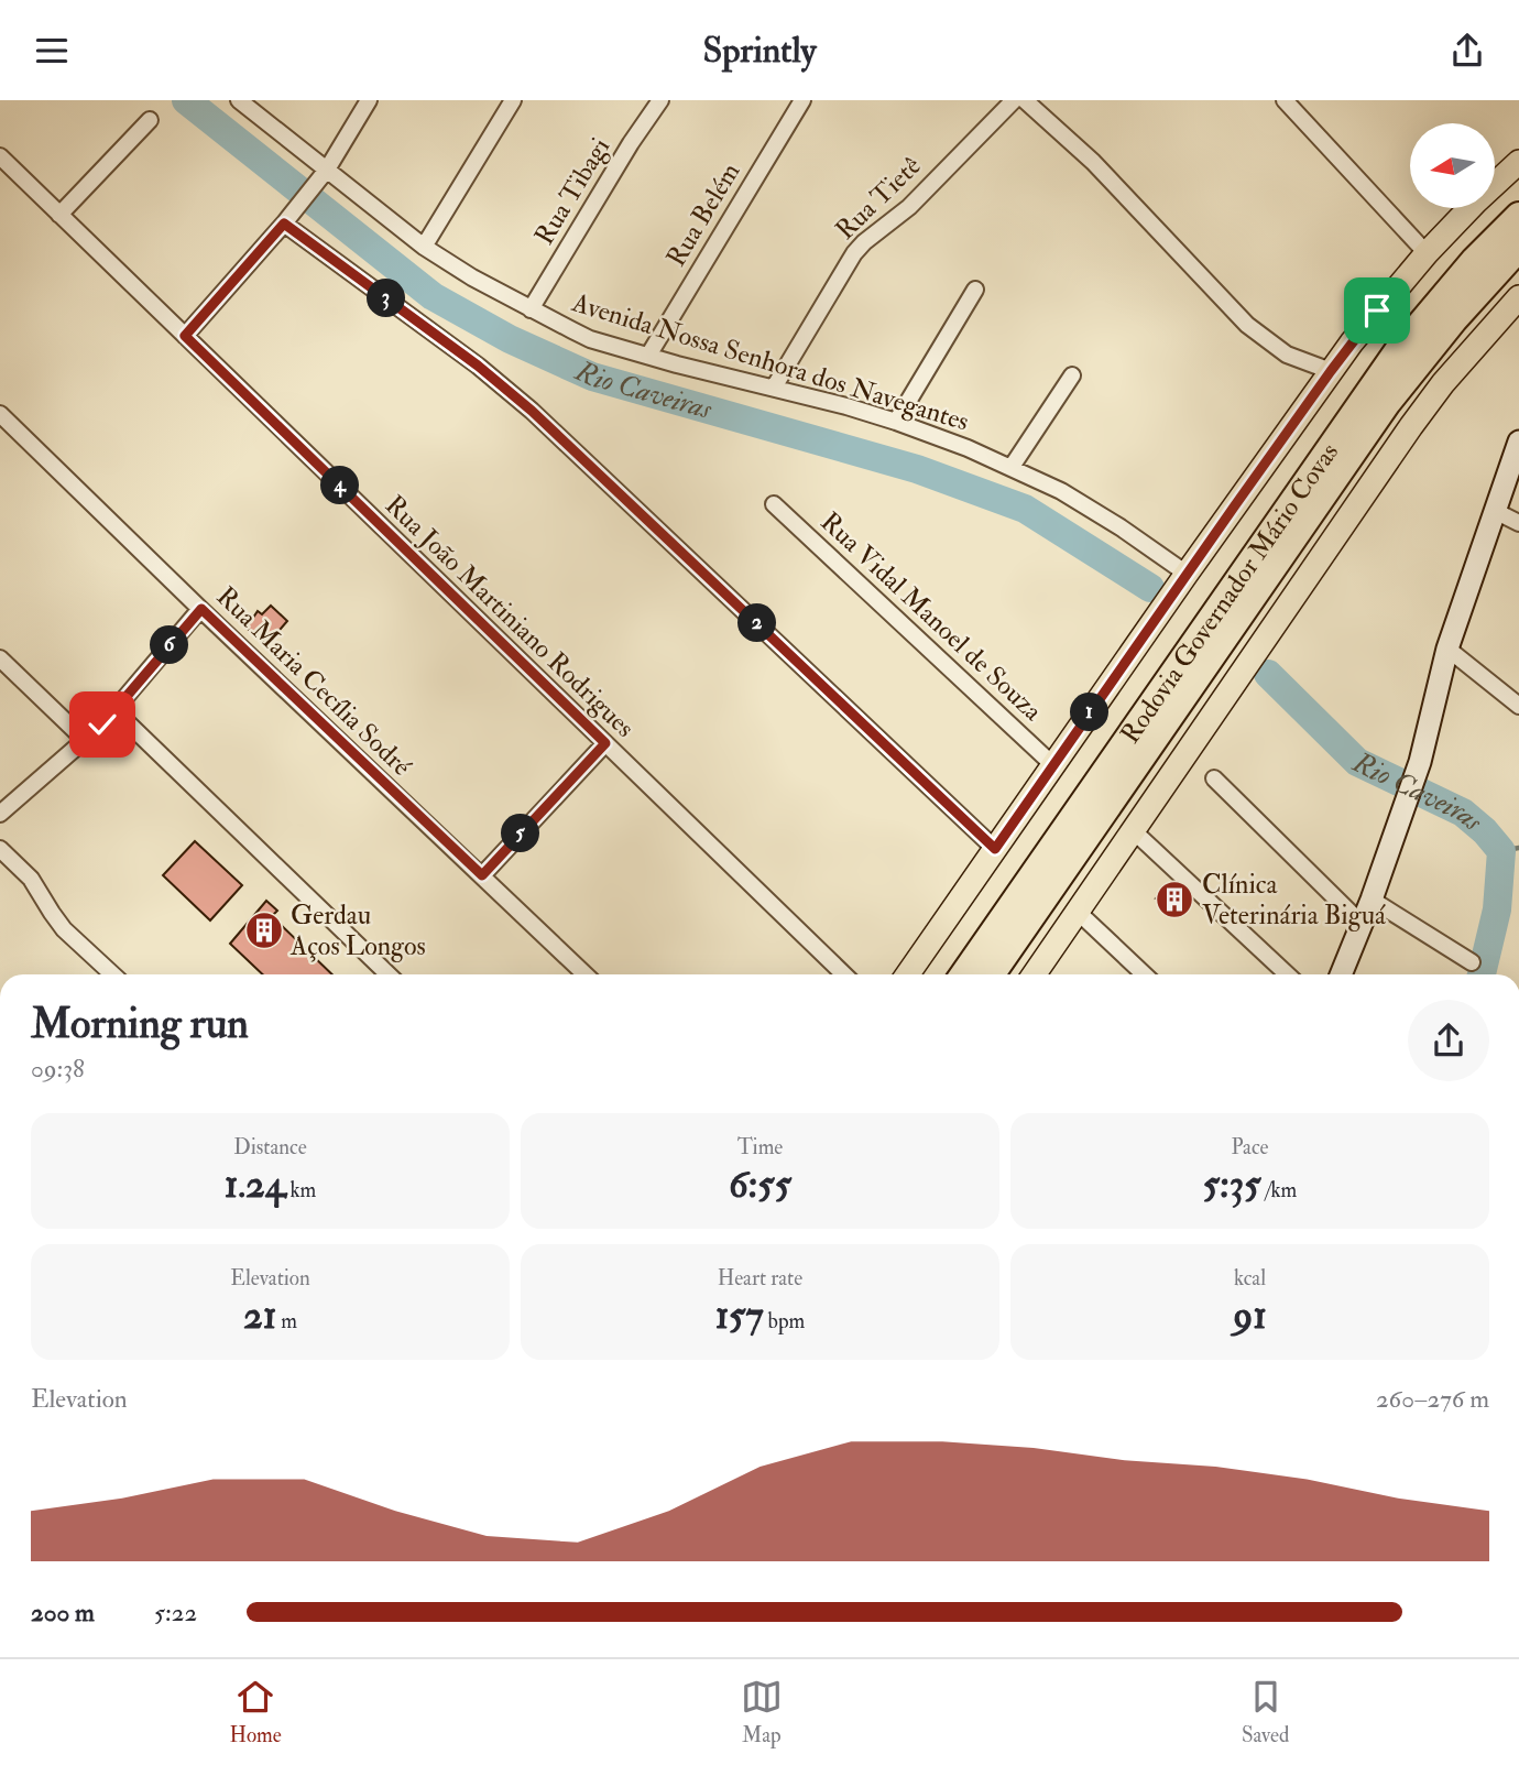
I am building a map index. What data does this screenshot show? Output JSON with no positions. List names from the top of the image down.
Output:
{
  "streets": {
    "highway": ["Rodovia Governador Mário Covas"],
    "street": [
      "Rua Tibagi",
      "Rua Tietê",
      "Rua Belém",
      "Avenida Nossa Senhora dos Navegantes",
      "Rua João Martiniano Rodrigues",
      "Rua Vidal Manoel de Souza",
      "Rua Maria Cecília Sodré"
    ]
  },
  "crossings": [
    ["Rua Tibagi", "Avenida Nossa Senhora dos Navegantes"],
    ["Rua Tietê", "Avenida Nossa Senhora dos Navegantes"],
    ["Rua Belém", "Avenida Nossa Senhora dos Navegantes"]
  ],
  "water": ["Rio Caveiras"],
  "places": {
    "building": ["Clínica Veterinária Biguá", "Gerdau Aços Longos"]
  },
  "north": "left",
  "page": {
    "header": "Sprintly",
    "pins": [
      "3",
      "4",
      "2",
      "6",
      "1",
      "5"
    ],
    "heading": ["Morning run", "09:38"],
    "stats": [
      ["Distance", "1.24 km"],
      ["Time", "6:55"],
      ["Pace", "5:35 /km"],
      ["Elevation", "21 m"],
      ["Heart rate", "157 bpm"],
      ["kcal", "91"]
    ],
    "chart": ["Elevation", "260–276 m"],
    "list": [
      {
        "name": "200 m",
        "note": "5:22"
      }
    ],
    "tabs": ["Home", "Map", "Saved"]
  }
}
